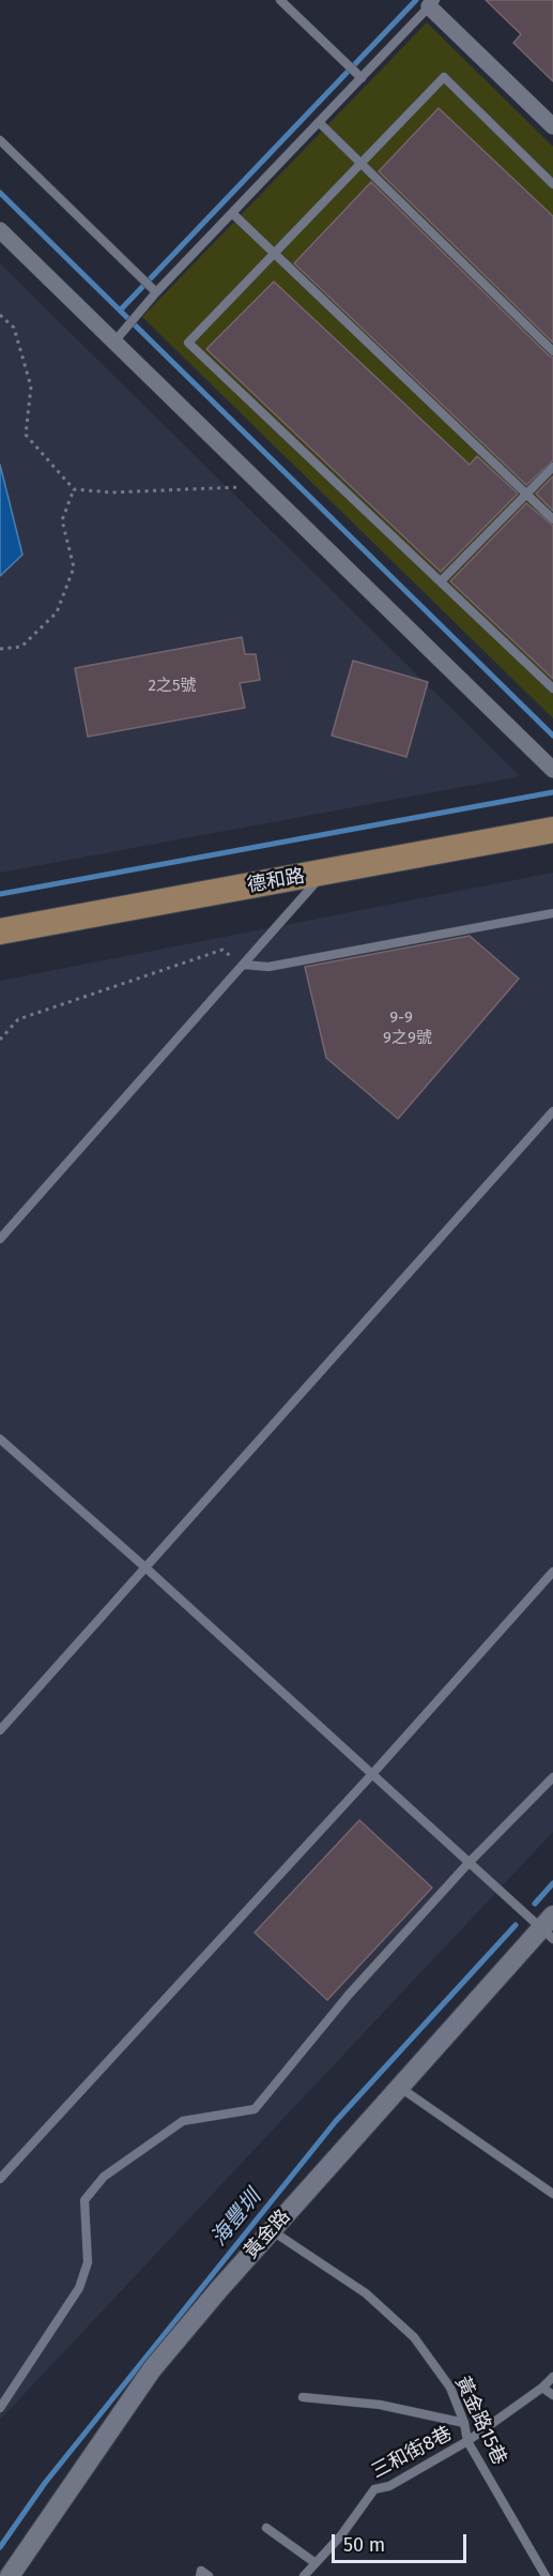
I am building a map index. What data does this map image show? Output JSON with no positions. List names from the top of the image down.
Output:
{
  "streets": {
    "main road": ["德和路"],
    "street": ["黃金路"],
    "lane": ["黃金路15巷", "三和街8巷"]
  },
  "crossings": [
    ["黃金路", "黃金路15巷"],
    ["黃金路15巷", "三和街8巷"]
  ],
  "water": ["海豐圳"],
  "house_numbers": ["2之5號", "9-9", "9之9號"],
  "scale_bar": "50 m"
}
